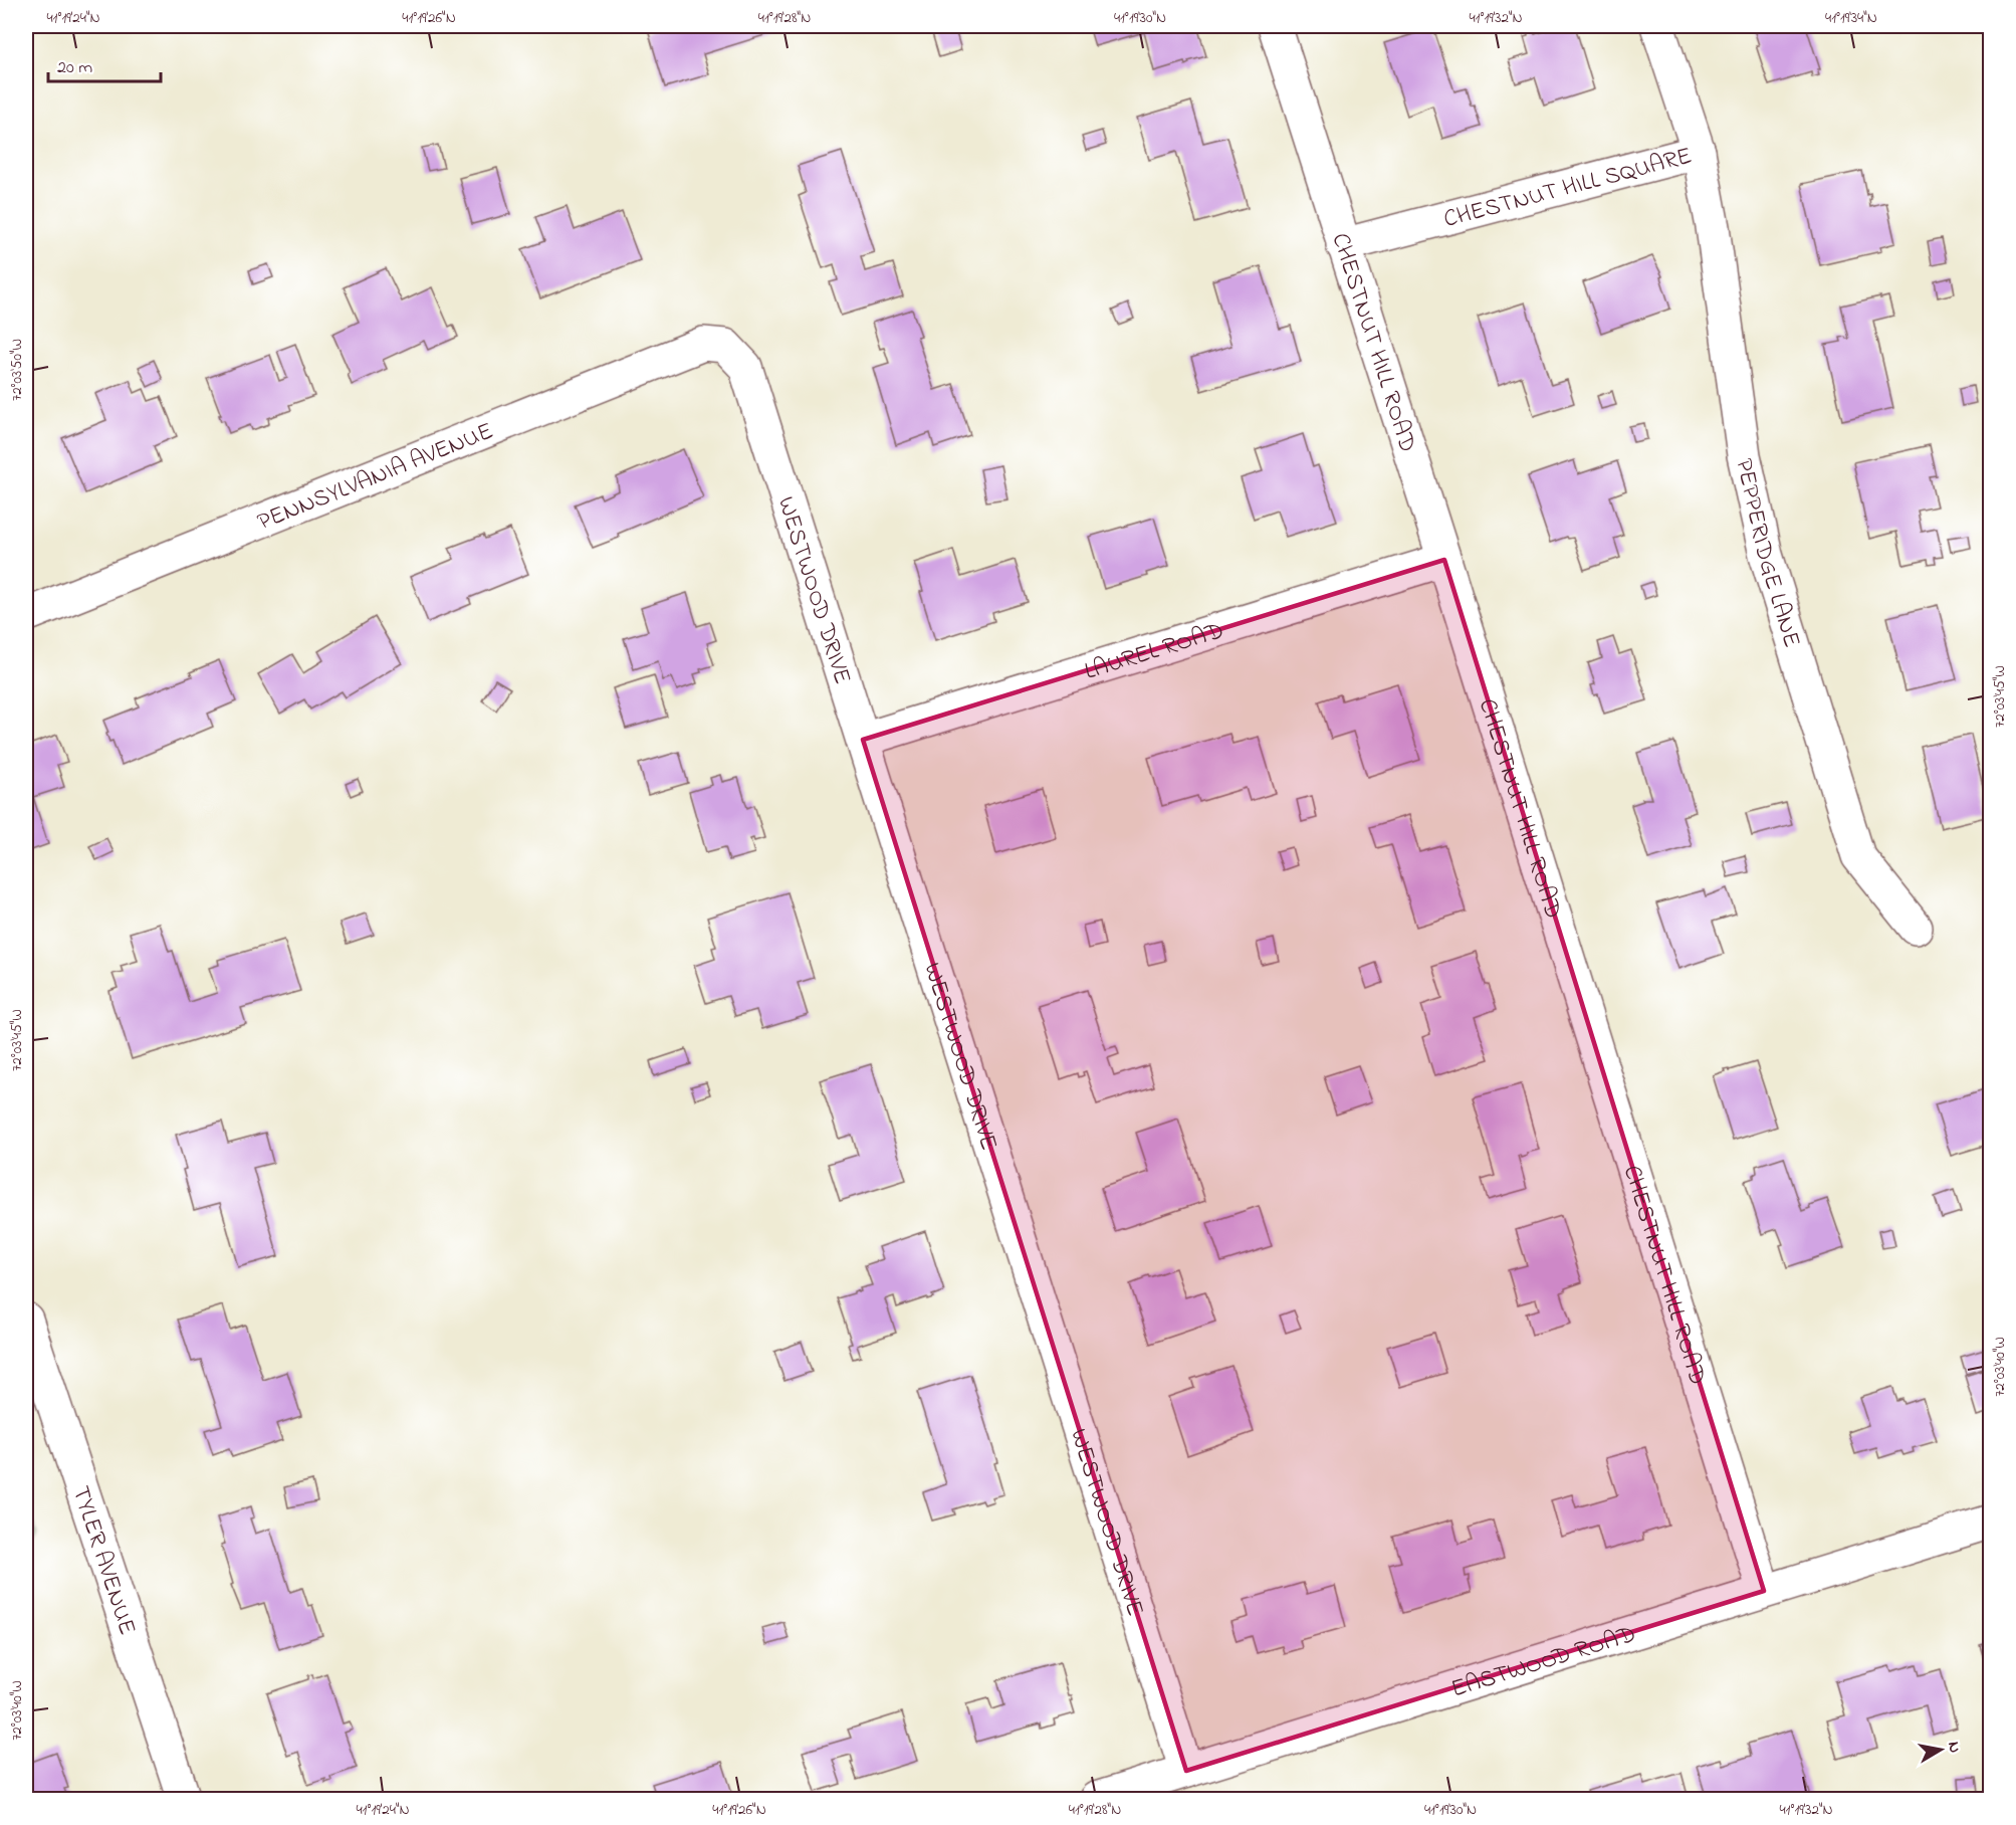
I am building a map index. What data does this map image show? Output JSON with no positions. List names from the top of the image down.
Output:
{
  "streets": {
    "street": [
      "CHESTNUT HILL SQUARE",
      "CHESTNUT HILL ROAD",
      "PENNSYLVANIA AVENUE",
      "PEPPERIDGE LANE",
      "WESTWOOD DRIVE",
      "LAUREL ROAD",
      "TYLER AVENUE",
      "EASTWOOD ROAD"
    ]
  },
  "crossings": [
    ["CHESTNUT HILL SQUARE", "CHESTNUT HILL ROAD"],
    ["CHESTNUT HILL SQUARE", "PEPPERIDGE LANE"],
    ["CHESTNUT HILL ROAD", "LAUREL ROAD"],
    ["CHESTNUT HILL ROAD", "EASTWOOD ROAD"],
    ["PENNSYLVANIA AVENUE", "WESTWOOD DRIVE"],
    ["WESTWOOD DRIVE", "LAUREL ROAD"],
    ["WESTWOOD DRIVE", "EASTWOOD ROAD"]
  ],
  "scale_bar": "20 m",
  "north": "right",
  "coordinates": [
    "41°19'24\"N",
    "41°19'26\"N",
    "41°19'28\"N",
    "41°19'30\"N",
    "41°19'32\"N",
    "41°19'34\"N",
    "72°03'50\"W",
    "72°03'45\"W",
    "72°03'40\"W"
  ]
}
